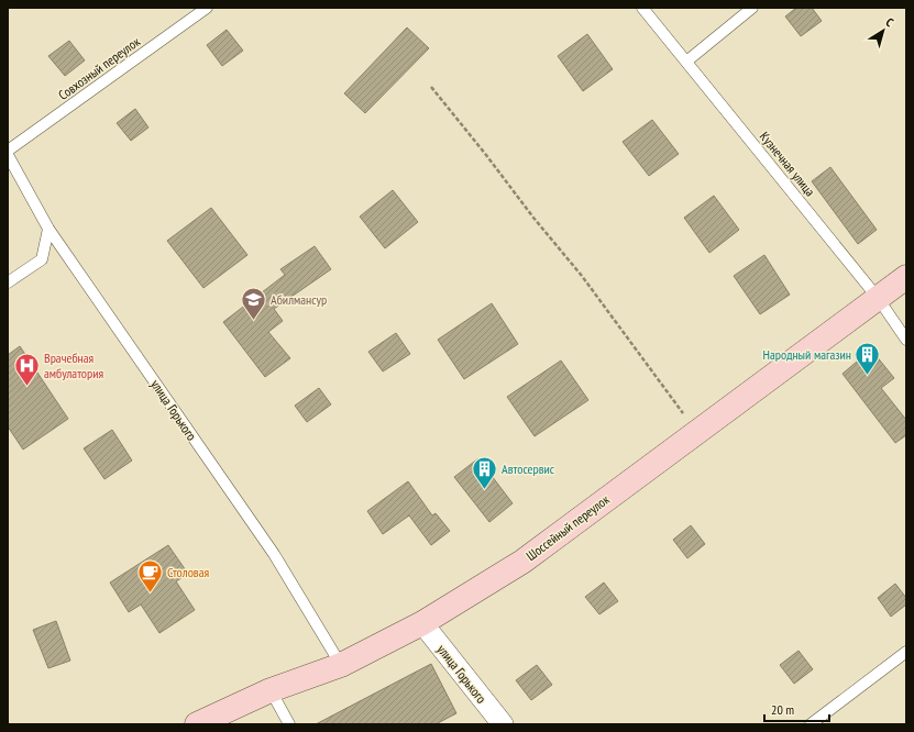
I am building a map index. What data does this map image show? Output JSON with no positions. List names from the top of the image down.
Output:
{
  "streets": {
    "main road": ["Шоссейный переулок"],
    "street": ["улица Горького"],
    "lane": ["Совхозный переулок", "Кузнечная улица"]
  },
  "crossings": [
    ["Кузнечная улица", "Шоссейный переулок"],
    ["улица Горького", "Шоссейный переулок"]
  ],
  "places": {
    "school or university": ["Абилмансур"],
    "building": ["Народный магазин", "Автосервис"],
    "hospital": ["Врачебная амбулатория"],
    "cafe": ["Столовая"]
  },
  "scale_bar": "20 m",
  "north": "top right"
}
